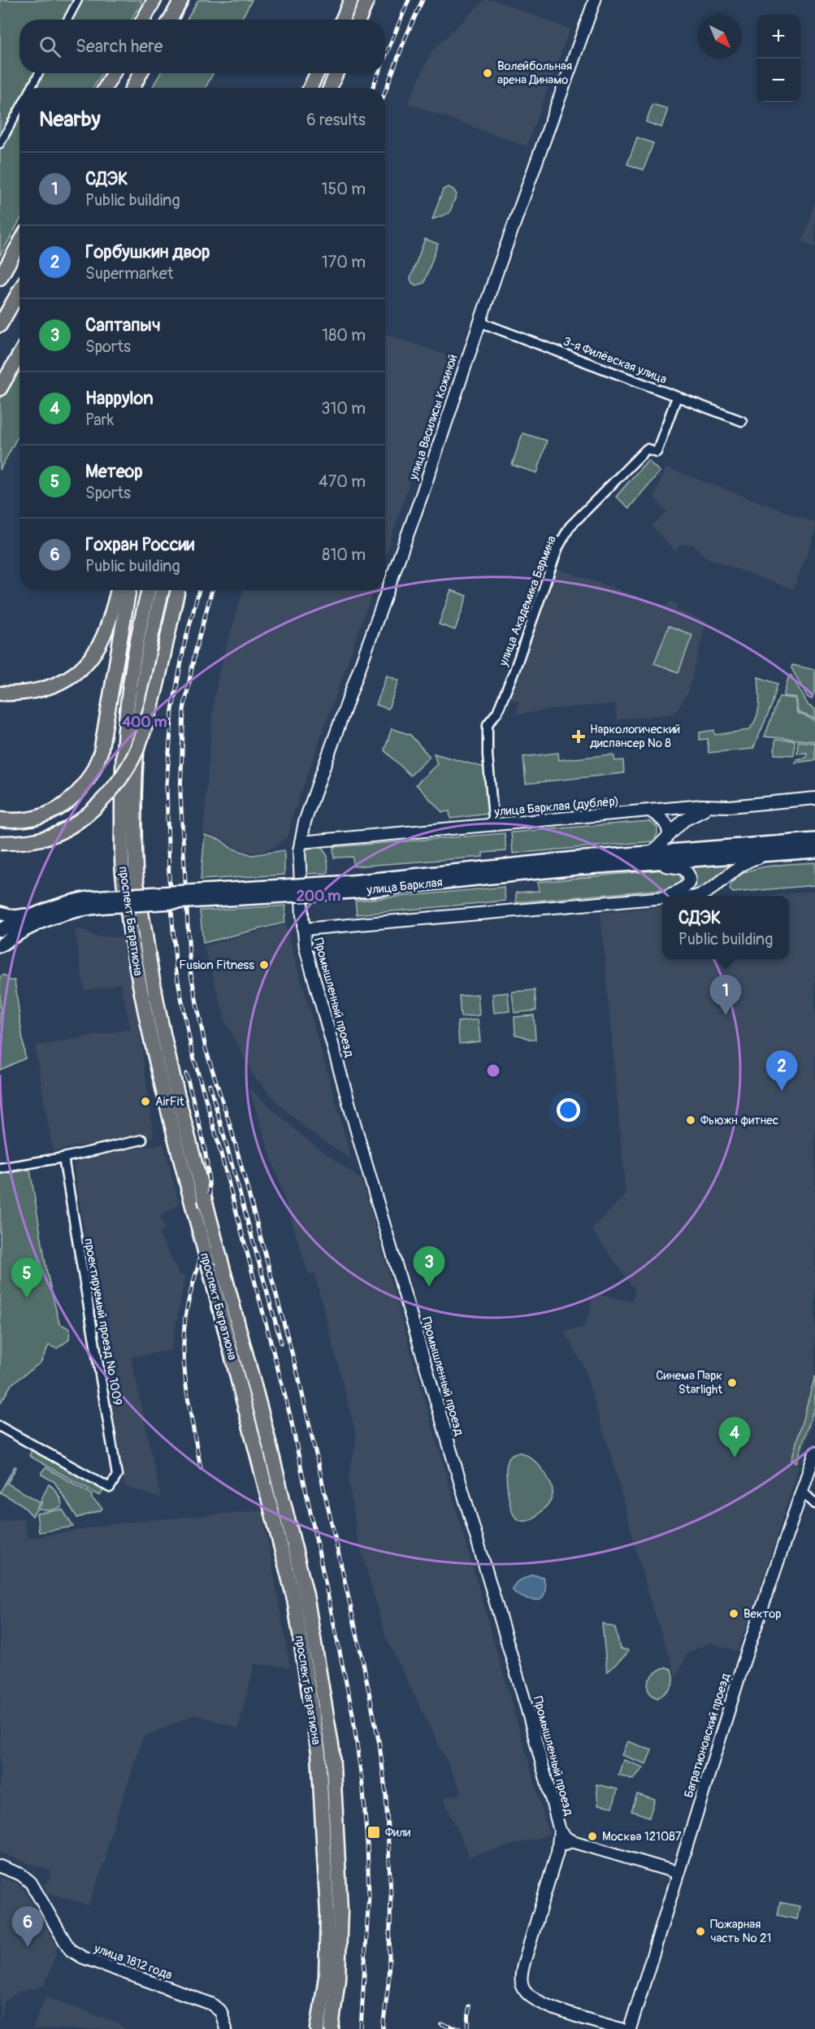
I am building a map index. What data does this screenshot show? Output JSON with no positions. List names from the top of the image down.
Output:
{
  "streets": {
    "main road": ["улица Барклая", "проспект Багратиона"],
    "street": [
      "3-я Филёвская улица",
      "улица Василисы Кожиной",
      "улица Академика Бармина",
      "улица Барклая (дублёр)",
      "Промышленный проезд",
      "проектируемый проезд № 1009",
      "Багратионовский проезд",
      "улица 1812 года"
    ]
  },
  "crossings": [
    ["3-я Филёвская улица", "улица Василисы Кожиной"],
    ["3-я Филёвская улица", "улица Академика Бармина"],
    ["улица Василисы Кожиной", "улица Барклая (дублёр)"],
    ["улица Василисы Кожиной", "Промышленный проезд"],
    ["улица Академика Бармина", "улица Барклая (дублёр)"],
    ["Промышленный проезд", "Багратионовский проезд"]
  ],
  "places": {
    "other": [
      "Волейбольная арена Динамо",
      "Fusion Fitness",
      "AirFit",
      "Фьюжн фитнес",
      "Синема Парк Starlight",
      "Вектор",
      "Москва 121087",
      "Пожарная часть № 21"
    ],
    "health": ["Наркологический диспансер № 8"],
    "transit": ["Фили"]
  },
  "north": "bottom right",
  "page": {
    "map_buttons": ["+", "−"],
    "search": "Search here",
    "heading": ["Nearby", "6 results"],
    "list": [
      {
        "mark": "1",
        "name": "СДЭК",
        "note": "Public building",
        "value": "150 m"
      },
      {
        "mark": "2",
        "name": "Горбушкин двор",
        "note": "Supermarket",
        "value": "170 m"
      },
      {
        "mark": "3",
        "name": "Саптапыч",
        "note": "Sports",
        "value": "180 m"
      },
      {
        "mark": "4",
        "name": "Happylon",
        "note": "Park",
        "value": "310 m"
      },
      {
        "mark": "5",
        "name": "Метеор",
        "note": "Sports",
        "value": "470 m"
      },
      {
        "mark": "6",
        "name": "Гохран России",
        "note": "Public building",
        "value": "810 m"
      }
    ],
    "popup": ["СДЭК", "Public building"],
    "pins": [
      "1",
      "2",
      "3",
      "5",
      "4",
      "6"
    ]
  },
  "rings": ["400 m", "200 m"]
}
